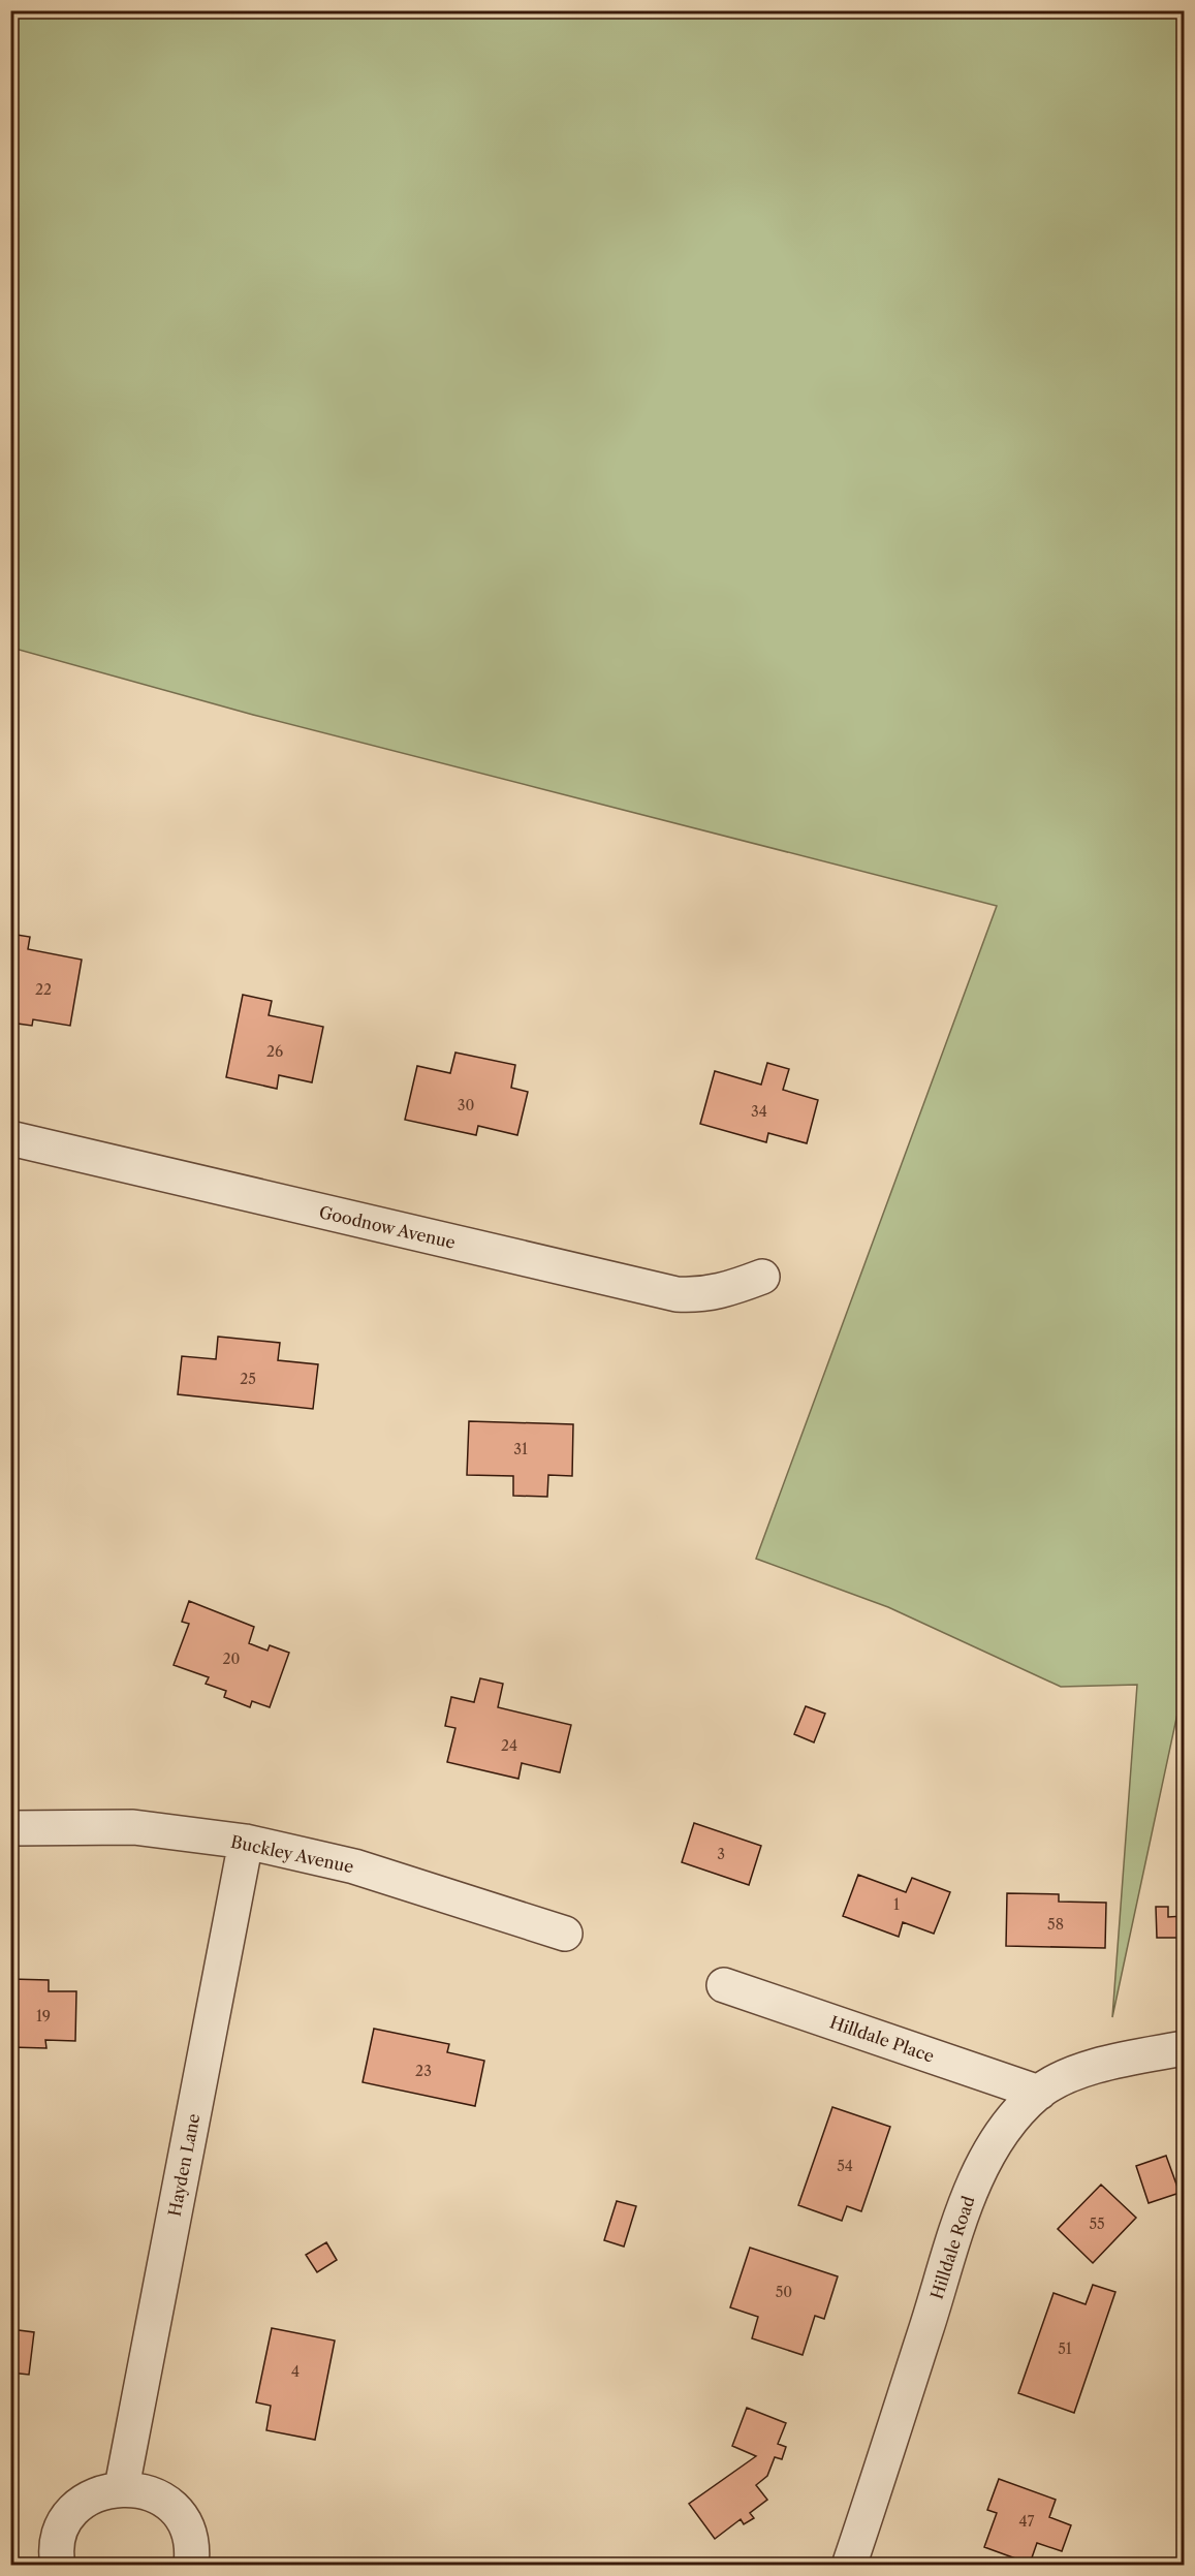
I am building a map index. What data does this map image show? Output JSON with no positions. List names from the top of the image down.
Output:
{
  "streets": {
    "street": [
      "Goodnow Avenue",
      "Buckley Avenue",
      "Hilldale Place",
      "Hayden Lane",
      "Hilldale Road"
    ]
  },
  "crossings": [
    ["Buckley Avenue", "Hayden Lane"],
    ["Hilldale Place", "Hilldale Road"]
  ],
  "house_numbers": [
    "22",
    "26",
    "30",
    "34",
    "25",
    "31",
    "20",
    "24",
    "3",
    "1",
    "58",
    "19",
    "23",
    "54",
    "55",
    "50",
    "51",
    "4",
    "47"
  ]
}
